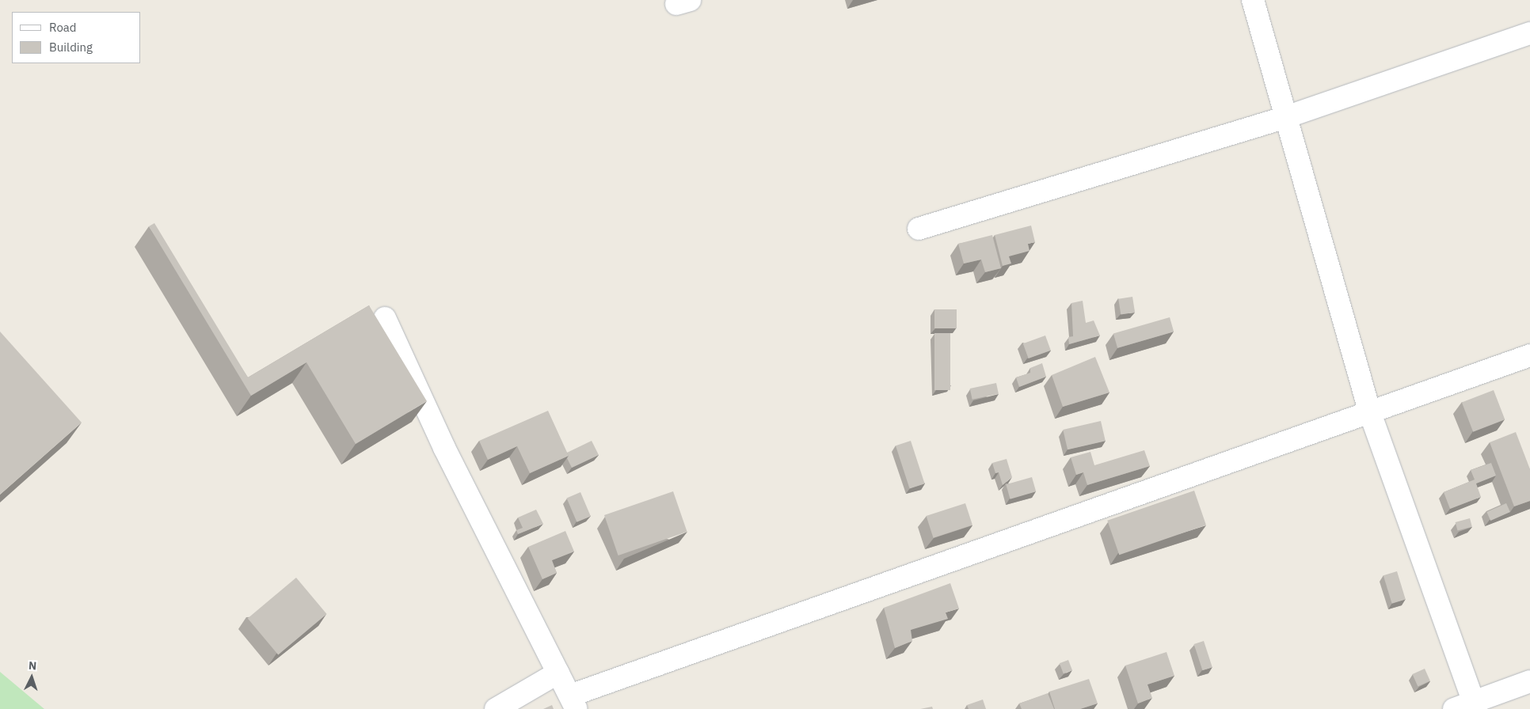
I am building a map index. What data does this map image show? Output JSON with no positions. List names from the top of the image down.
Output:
{
  "legend": ["Road", "Building"],
  "north": "top"
}
